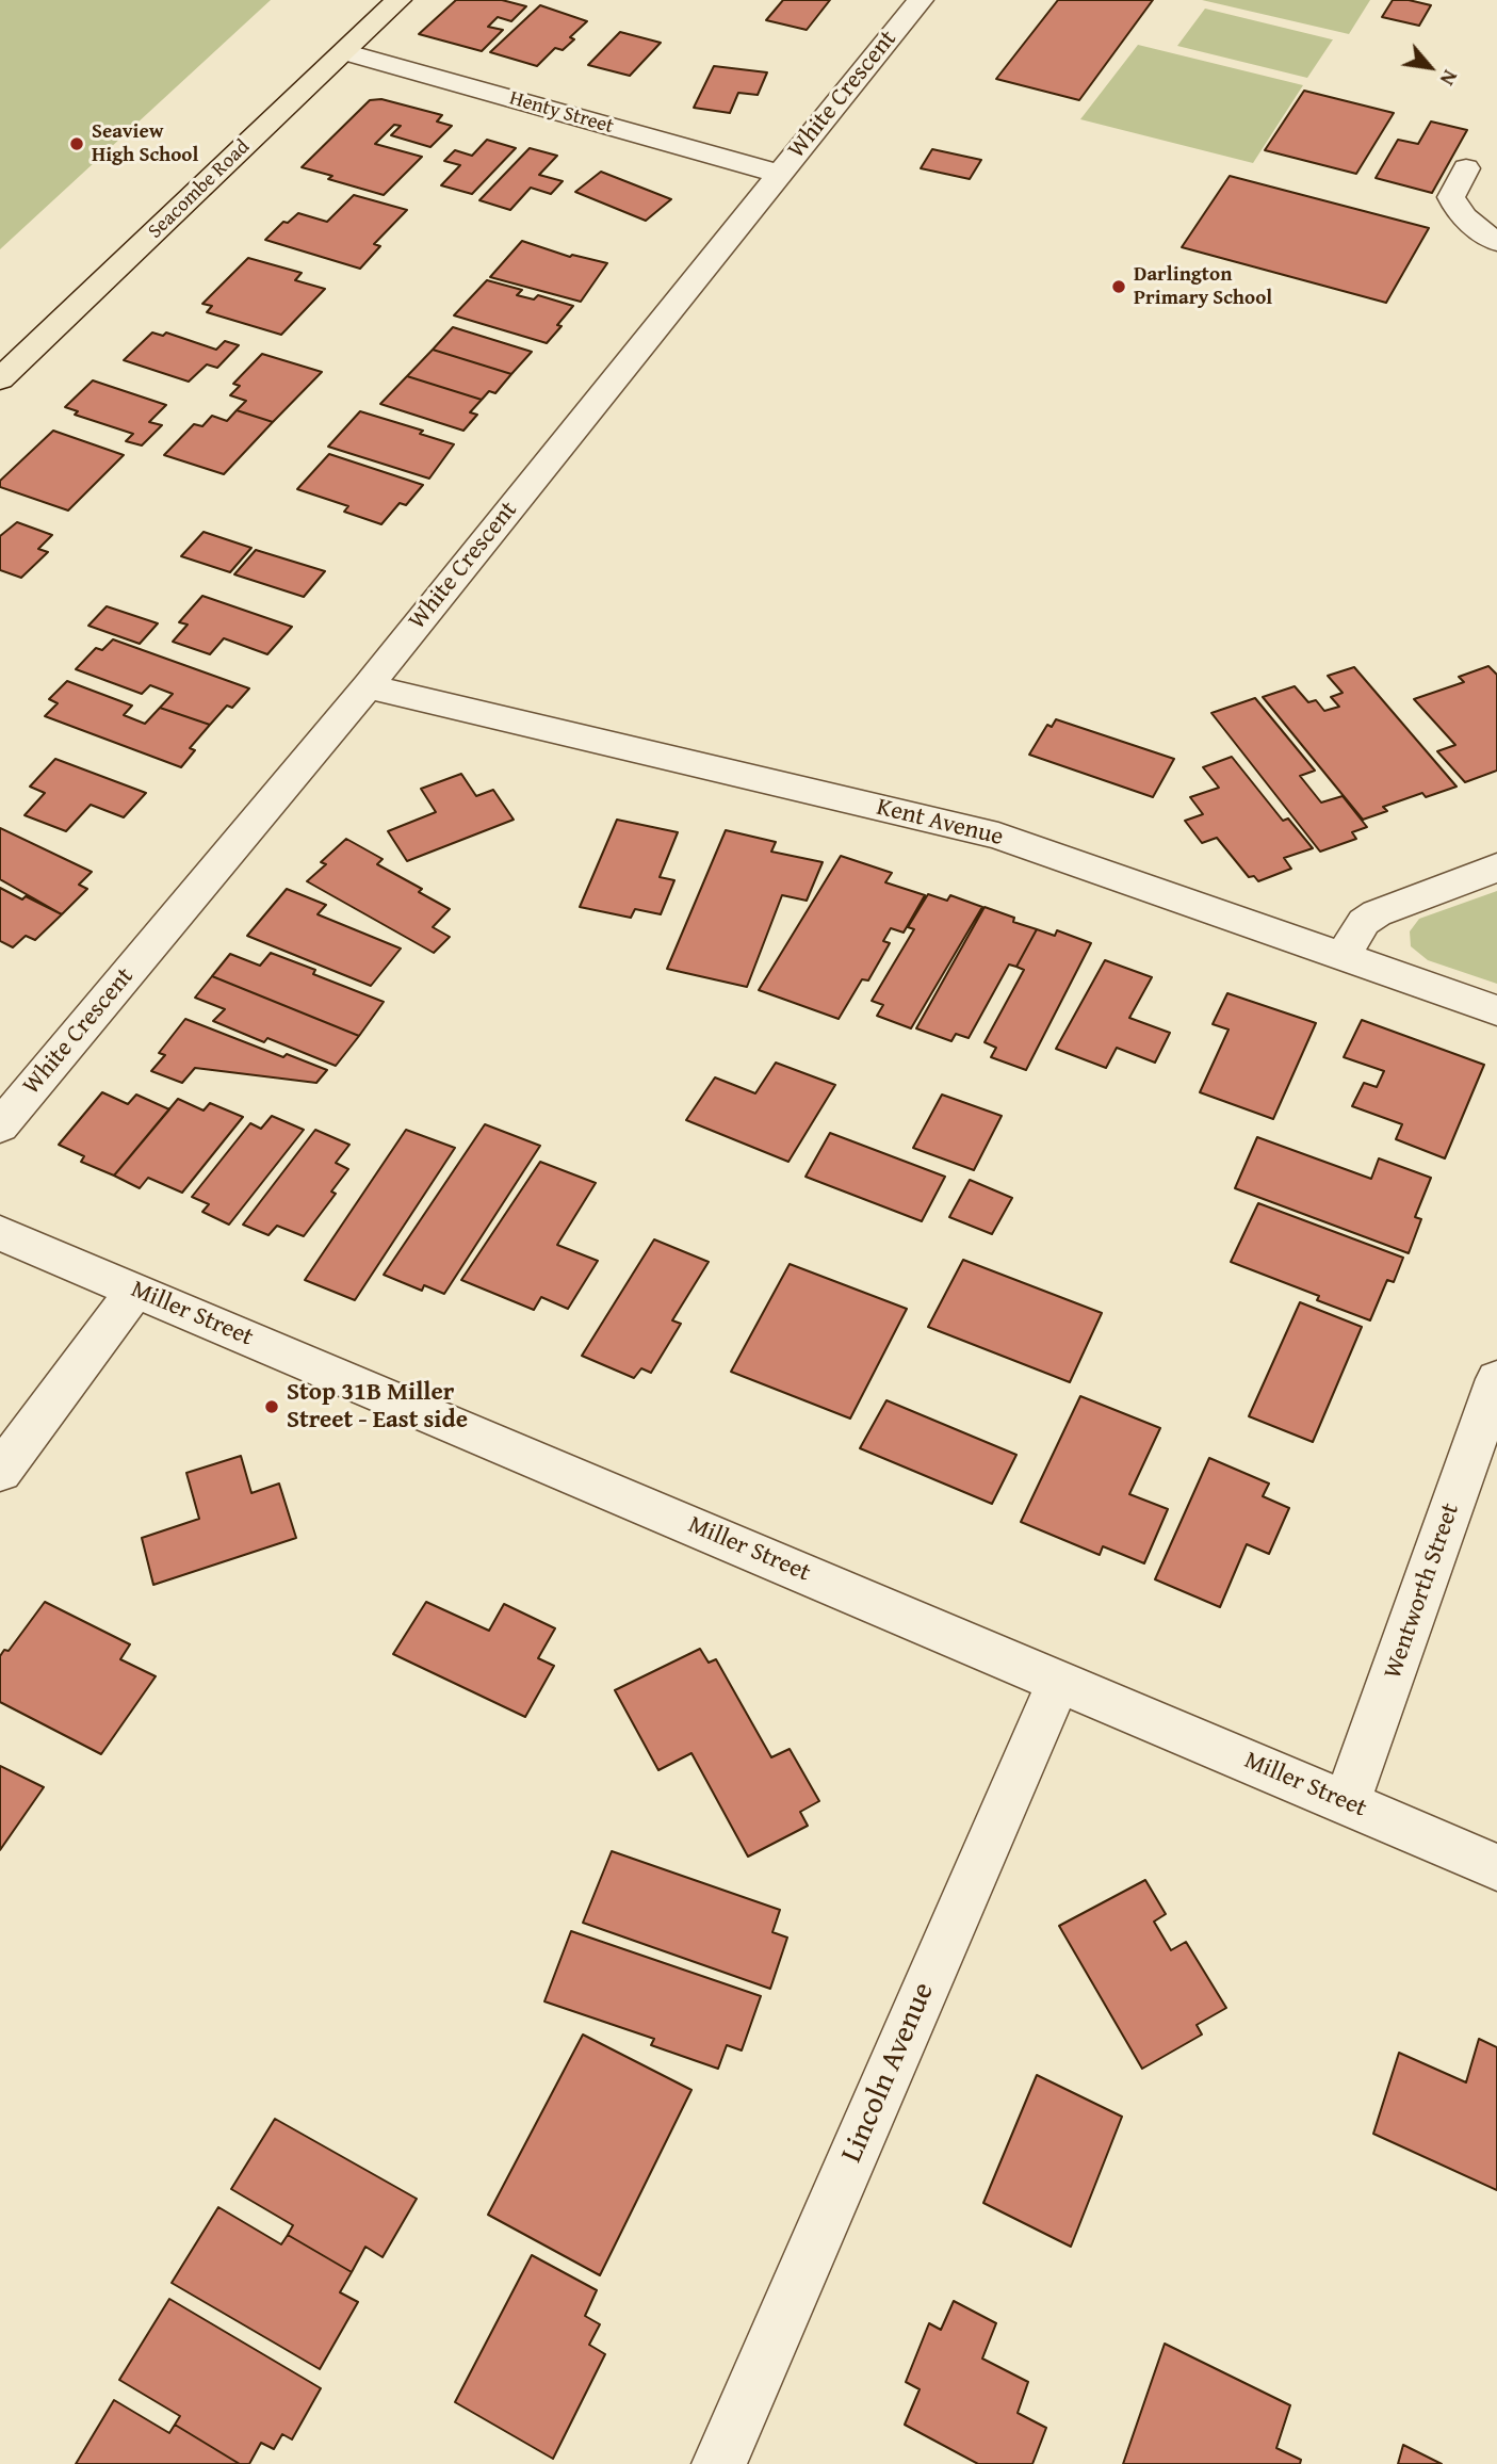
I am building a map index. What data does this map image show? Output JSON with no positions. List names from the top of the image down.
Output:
{
  "streets": {
    "main road": ["Seacombe Road"],
    "street": [
      "White Crescent",
      "Henty Street",
      "Kent Avenue",
      "Miller Street",
      "Wentworth Street",
      "Lincoln Avenue"
    ]
  },
  "crossings": [
    ["White Crescent", "Henty Street"],
    ["White Crescent", "Kent Avenue"],
    ["Henty Street", "Seacombe Road"],
    ["Miller Street", "Wentworth Street"],
    ["Miller Street", "Lincoln Avenue"]
  ],
  "places": ["Seaview High School", "Darlington Primary School", "Stop 31B Miller Street - East side"],
  "north": "bottom right"
}
